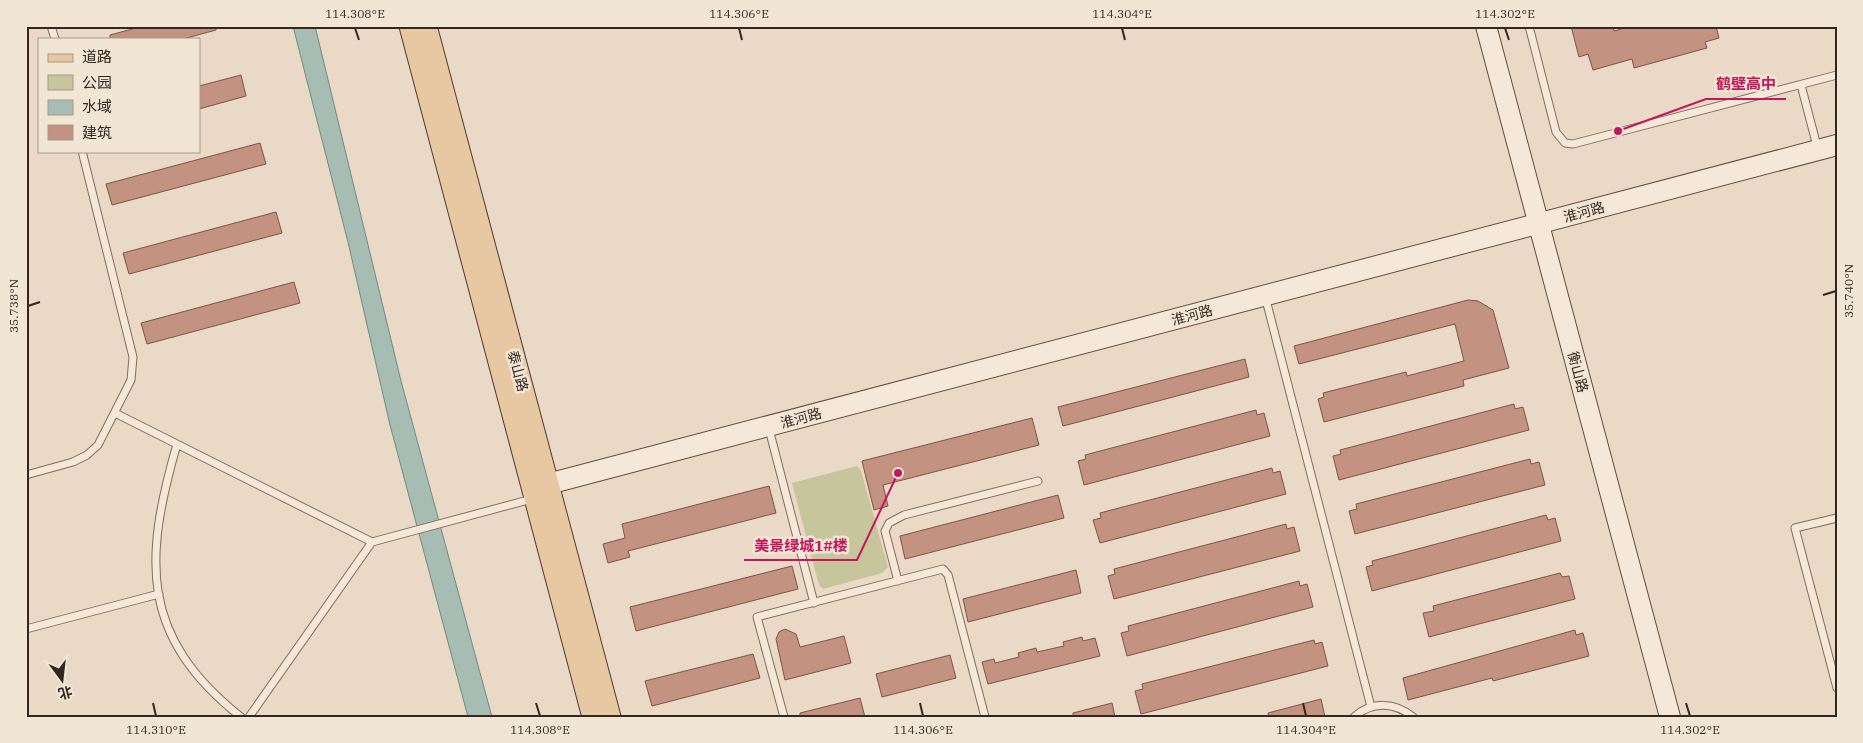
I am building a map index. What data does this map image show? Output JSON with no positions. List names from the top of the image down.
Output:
{
  "streets": {
    "main road": ["泰山路"],
    "street": ["淮河路", "衡山路"]
  },
  "crossings": [
    ["淮河路", "泰山路"],
    ["淮河路", "衡山路"]
  ],
  "places": ["鹤壁高中", "美景绿城1#楼"],
  "legend": [
    "道路",
    "公园",
    "水域",
    "建筑"
  ],
  "north": "bottom",
  "coordinates": [
    "114.308°E",
    "114.306°E",
    "114.304°E",
    "114.302°E",
    "35.740°N",
    "35.738°N",
    "114.310°E"
  ]
}
